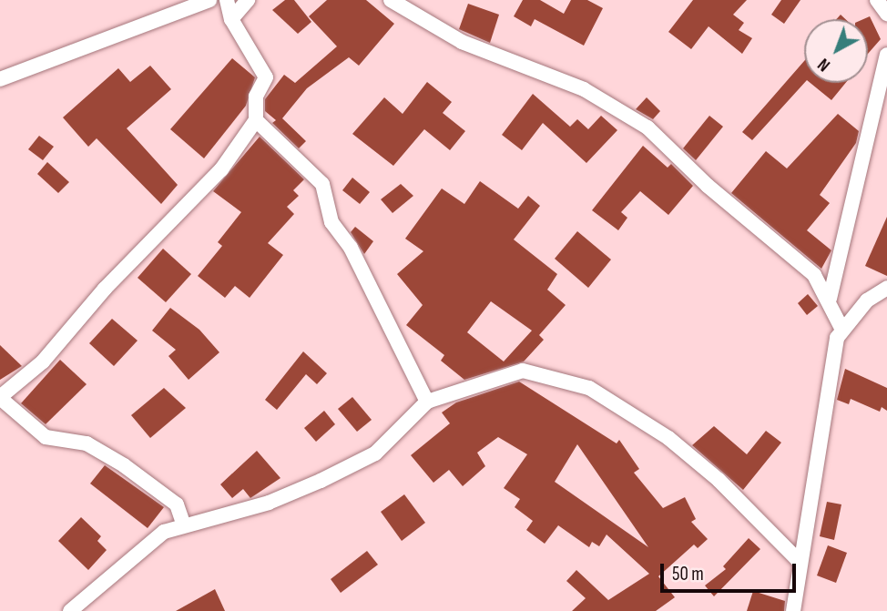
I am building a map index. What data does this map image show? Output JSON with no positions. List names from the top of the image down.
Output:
{
  "scale_bar": "50 m",
  "north": "bottom left"
}
